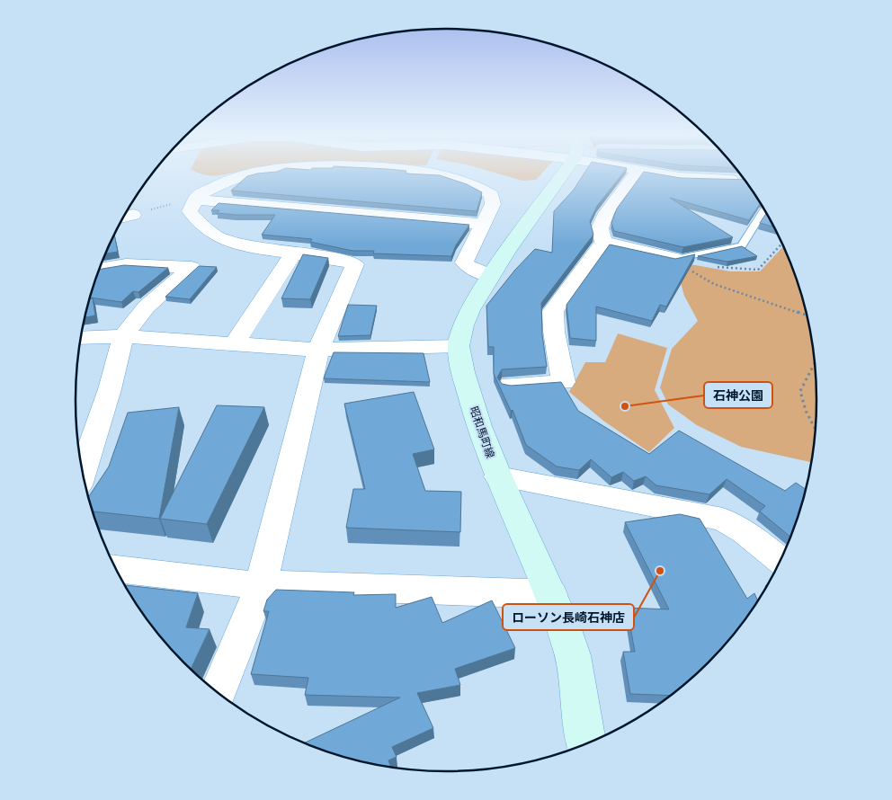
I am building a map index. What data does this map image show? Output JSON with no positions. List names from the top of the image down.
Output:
{
  "streets": {
    "main road": ["昭和馬町線"]
  },
  "places": ["石神公園", "ローソン長崎石神店"]
}
